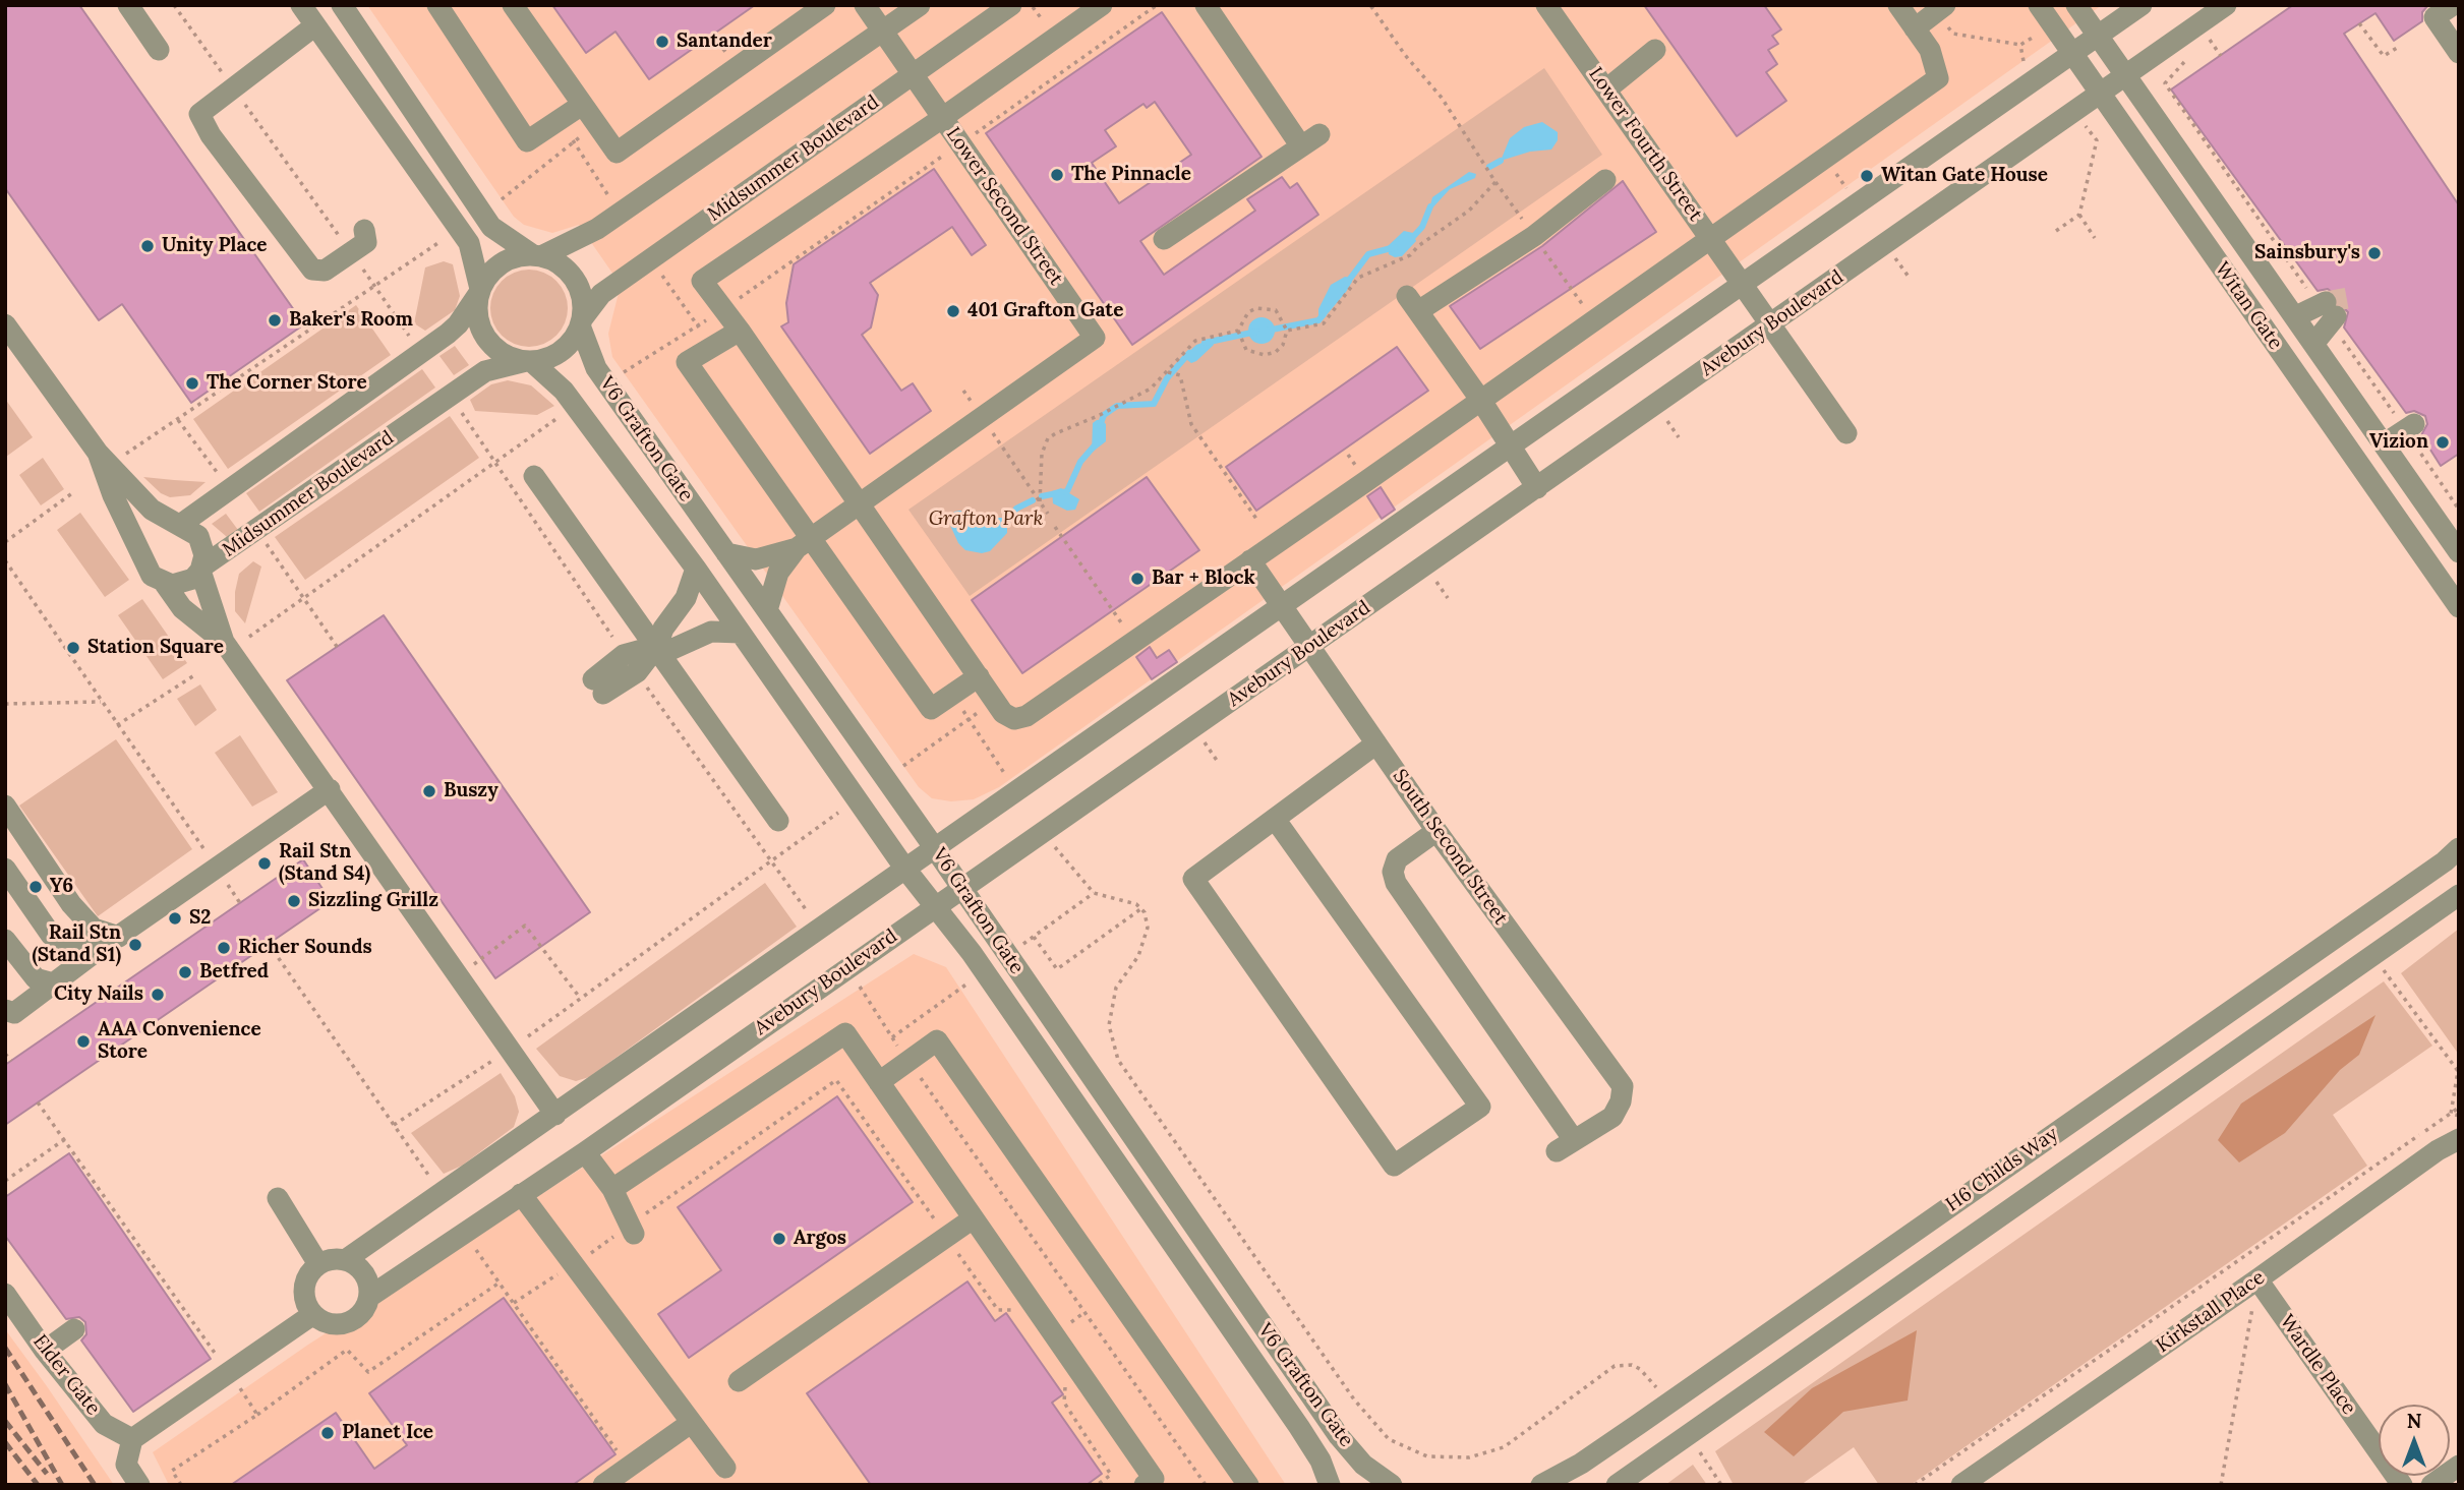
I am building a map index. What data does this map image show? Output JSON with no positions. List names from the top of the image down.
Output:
{
  "streets": {
    "street": [
      "Lower Fourth Street",
      "Midsummer Boulevard",
      "Lower Second Street",
      "Witan Gate",
      "Avebury Boulevard",
      "V6 Grafton Gate",
      "South Second Street",
      "H6 Childs Way",
      "Kirkstall Place",
      "Wardle Place",
      "Elder Gate"
    ]
  },
  "crossings": [
    ["Lower Fourth Street", "Avebury Boulevard"],
    ["Midsummer Boulevard", "Lower Second Street"],
    ["Midsummer Boulevard", "V6 Grafton Gate"],
    ["Witan Gate", "Avebury Boulevard"],
    ["Avebury Boulevard", "V6 Grafton Gate"],
    ["Avebury Boulevard", "South Second Street"],
    ["Kirkstall Place", "Wardle Place"]
  ],
  "parks": ["Grafton Park"],
  "places": [
    "Santander",
    "The Pinnacle",
    "Witan Gate House",
    "Unity Place",
    "Sainsbury's",
    "401 Grafton Gate",
    "Baker's Room",
    "The Corner Store",
    "Vizion",
    "Bar + Block",
    "Station Square",
    "Buszy",
    "Rail Stn (Stand S4)",
    "Y6",
    "Sizzling Grillz",
    "S2",
    "Rail Stn (Stand S1)",
    "Richer Sounds",
    "Betfred",
    "City Nails",
    "AAA Convenience Store",
    "Argos",
    "Planet Ice"
  ],
  "north": "top"
}
